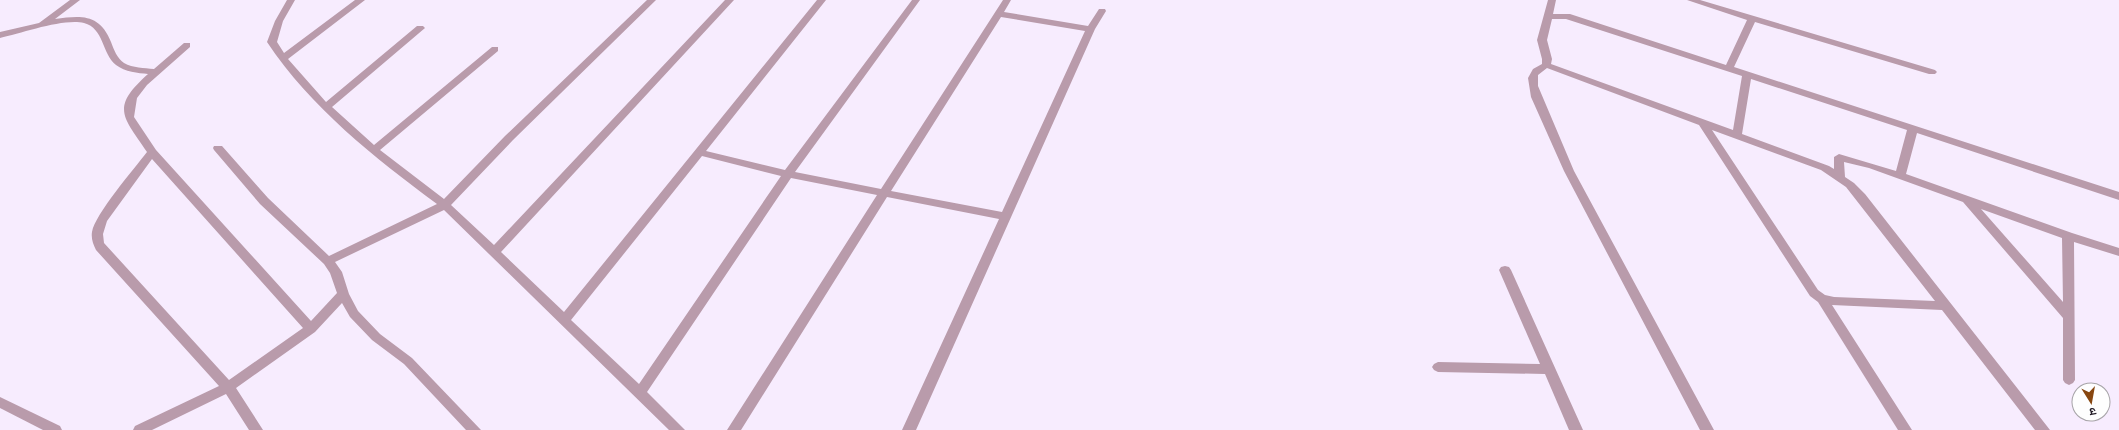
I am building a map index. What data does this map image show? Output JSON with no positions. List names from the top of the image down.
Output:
{
  "north": "bottom"
}
